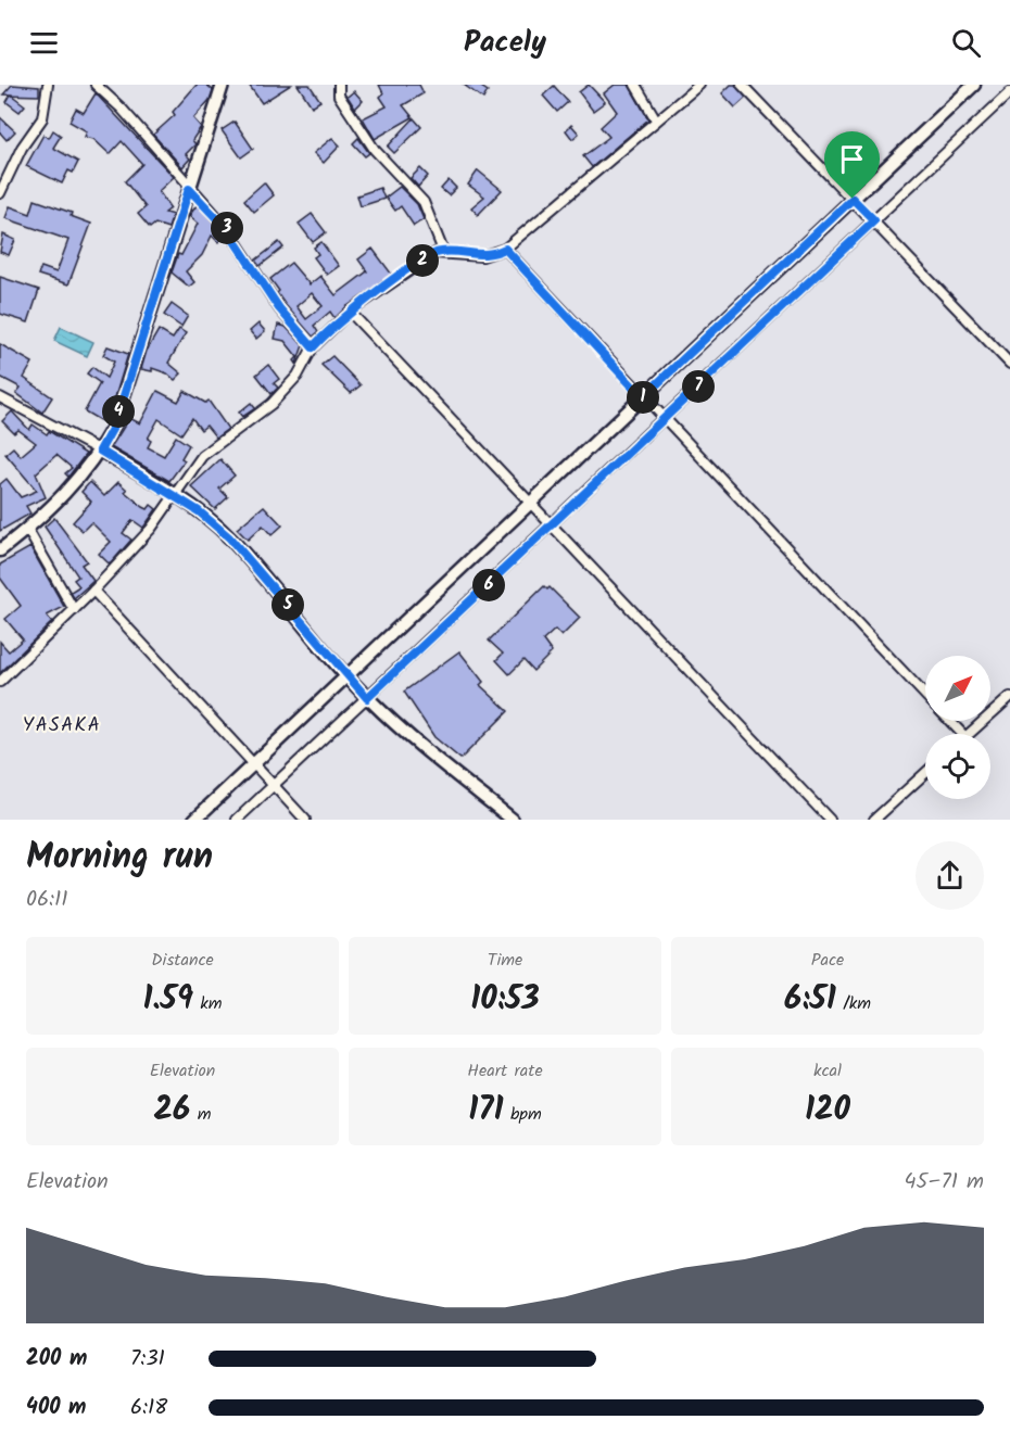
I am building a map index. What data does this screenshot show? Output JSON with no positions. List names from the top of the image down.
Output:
{
  "districts": ["YASAKA"],
  "north": "top right",
  "page": {
    "header": "Pacely",
    "pins": [
      "3",
      "2",
      "7",
      "1",
      "4",
      "6",
      "5"
    ],
    "heading": ["Morning run", "06:11"],
    "stats": [
      ["Distance", "1.59 km"],
      ["Time", "10:53"],
      ["Pace", "6:51 /km"],
      ["Elevation", "26 m"],
      ["Heart rate", "171 bpm"],
      ["kcal", "120"]
    ],
    "chart": ["Elevation", "45–71 m"],
    "list": [
      {
        "name": "200 m",
        "note": "7:31"
      },
      {
        "name": "400 m",
        "note": "6:18"
      }
    ]
  }
}
